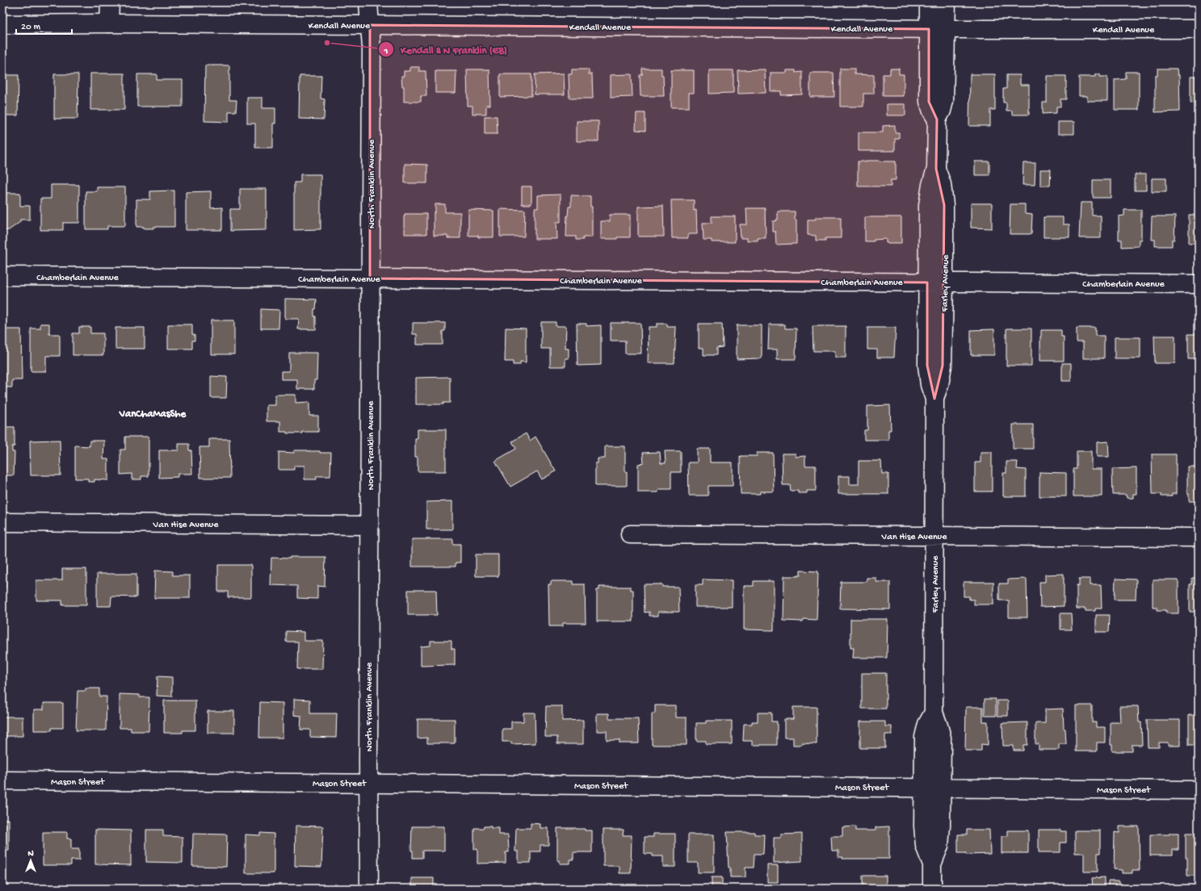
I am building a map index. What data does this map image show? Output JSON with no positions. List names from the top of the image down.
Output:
{
  "streets": {
    "street": [
      "Kendall Avenue",
      "North Franklin Avenue",
      "Chamberlain Avenue",
      "Farley Avenue",
      "Van Hise Avenue",
      "Mason Street"
    ]
  },
  "crossings": [
    ["Kendall Avenue", "North Franklin Avenue"],
    ["Kendall Avenue", "Farley Avenue"],
    ["North Franklin Avenue", "Chamberlain Avenue"],
    ["North Franklin Avenue", "Van Hise Avenue"],
    ["North Franklin Avenue", "Mason Street"],
    ["Chamberlain Avenue", "Farley Avenue"],
    ["Farley Avenue", "Van Hise Avenue"],
    ["Farley Avenue", "Mason Street"]
  ],
  "districts": ["VanChaMasShe"],
  "places": ["Kendall & N Franklin (EB)"],
  "scale_bar": "20 m",
  "north": "top"
}
